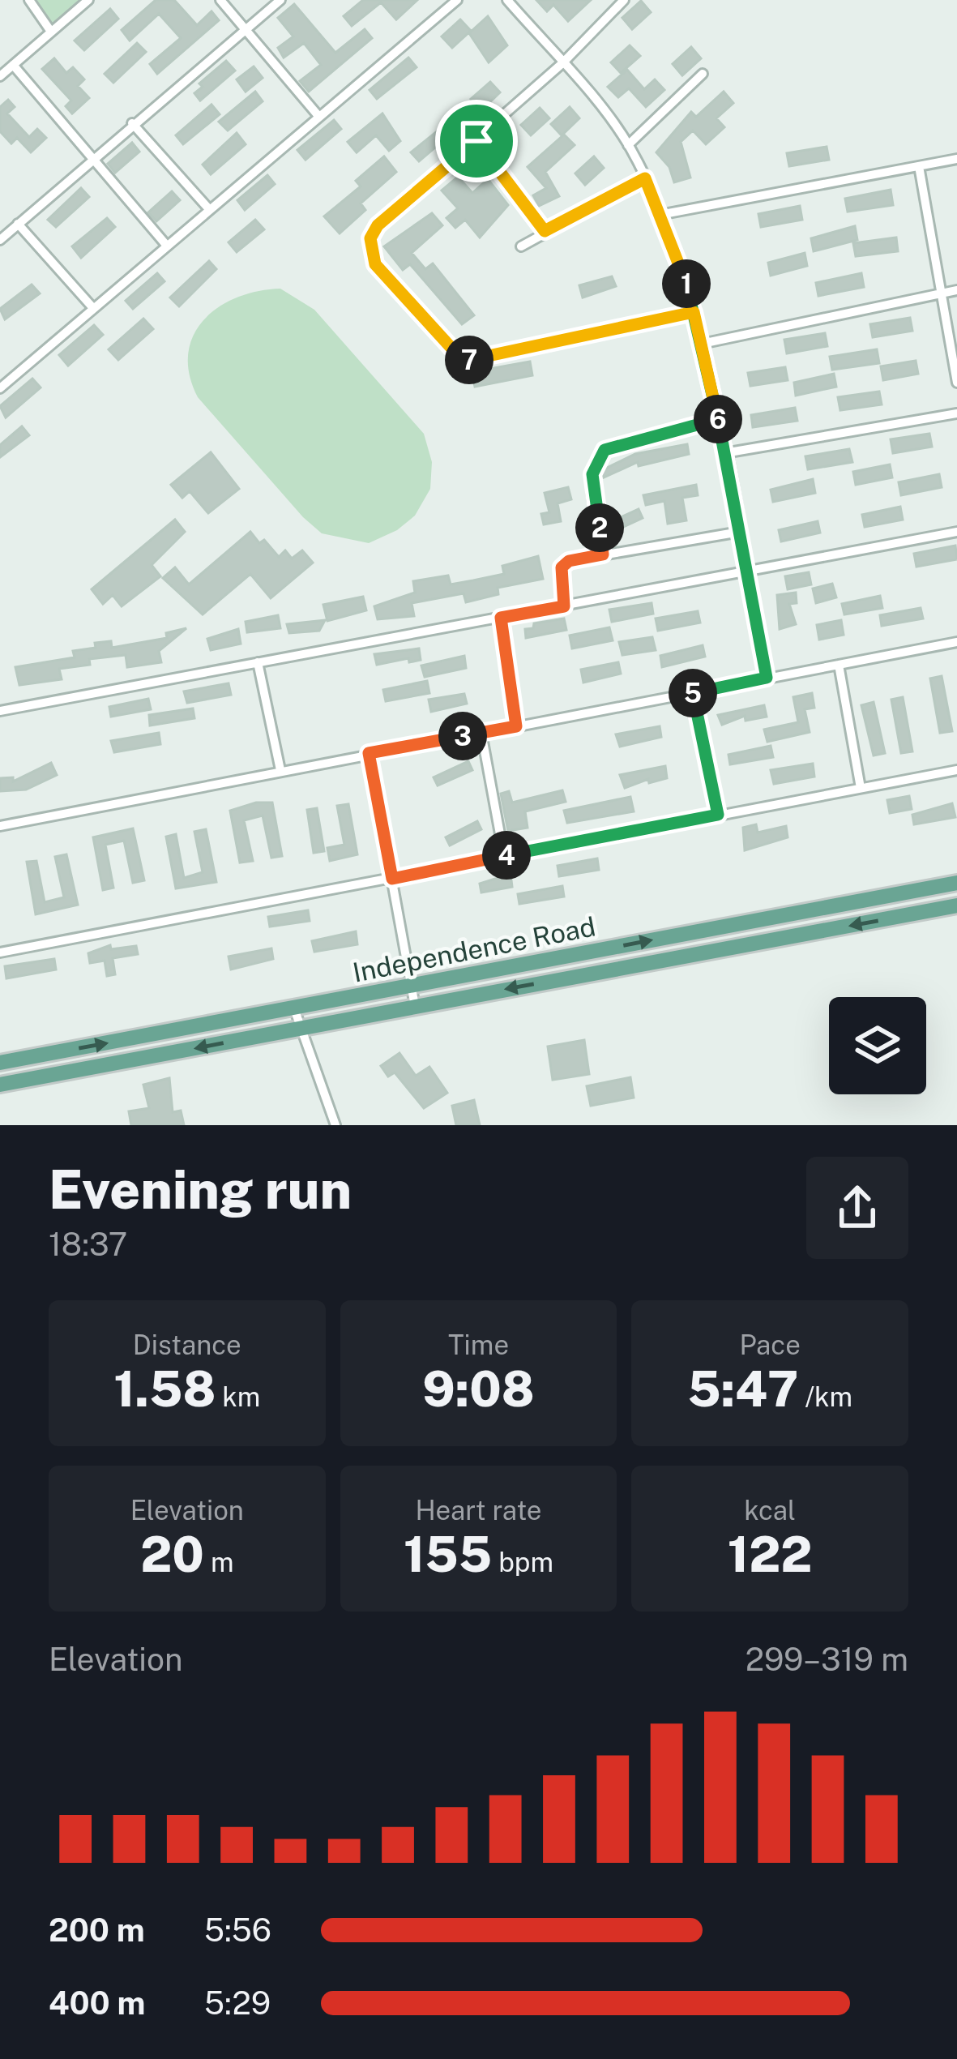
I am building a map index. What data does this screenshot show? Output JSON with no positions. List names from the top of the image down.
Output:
{
  "streets": {
    "main road": ["Independence Road"]
  },
  "page": {
    "pins": [
      "1",
      "7",
      "6",
      "2",
      "5",
      "3",
      "4"
    ],
    "heading": ["Evening run", "18:37"],
    "stats": [
      ["Distance", "1.58 km"],
      ["Time", "9:08"],
      ["Pace", "5:47 /km"],
      ["Elevation", "20 m"],
      ["Heart rate", "155 bpm"],
      ["kcal", "122"]
    ],
    "chart": ["Elevation", "299–319 m"],
    "list": [
      {
        "name": "200 m",
        "note": "5:56"
      },
      {
        "name": "400 m",
        "note": "5:29"
      }
    ]
  }
}
